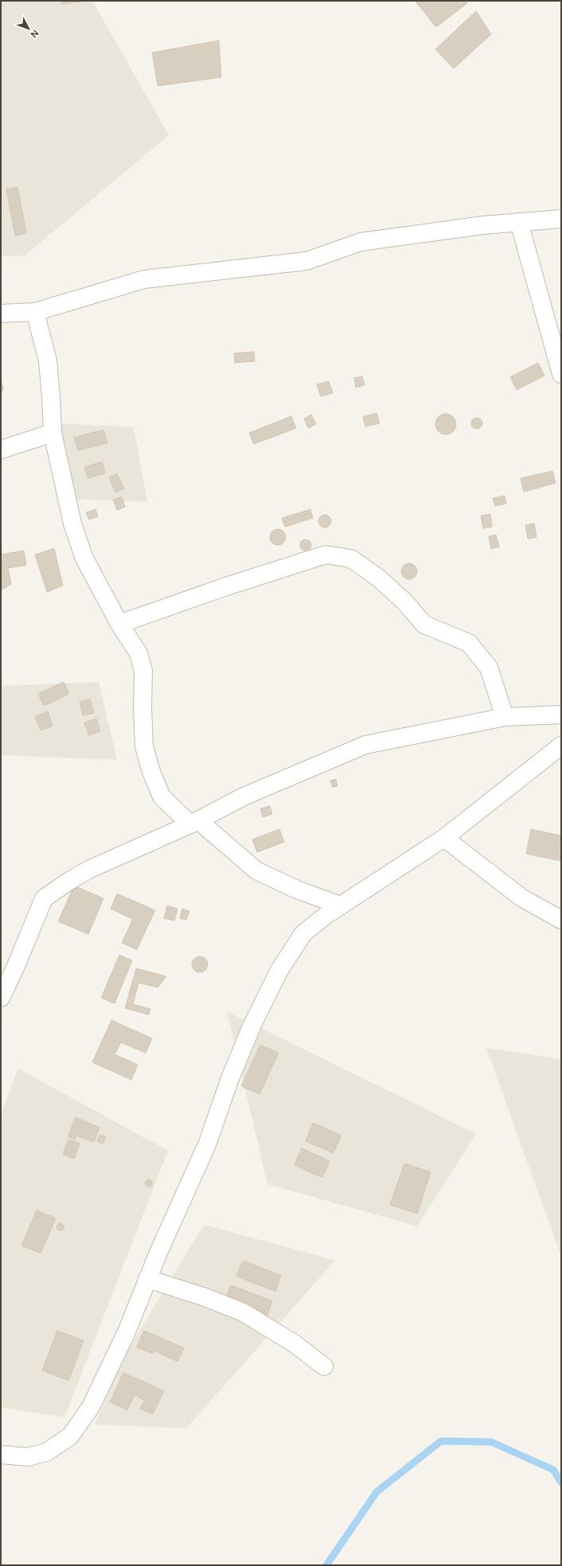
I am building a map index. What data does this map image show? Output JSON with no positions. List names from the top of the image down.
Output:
{
  "north": "bottom right"
}
